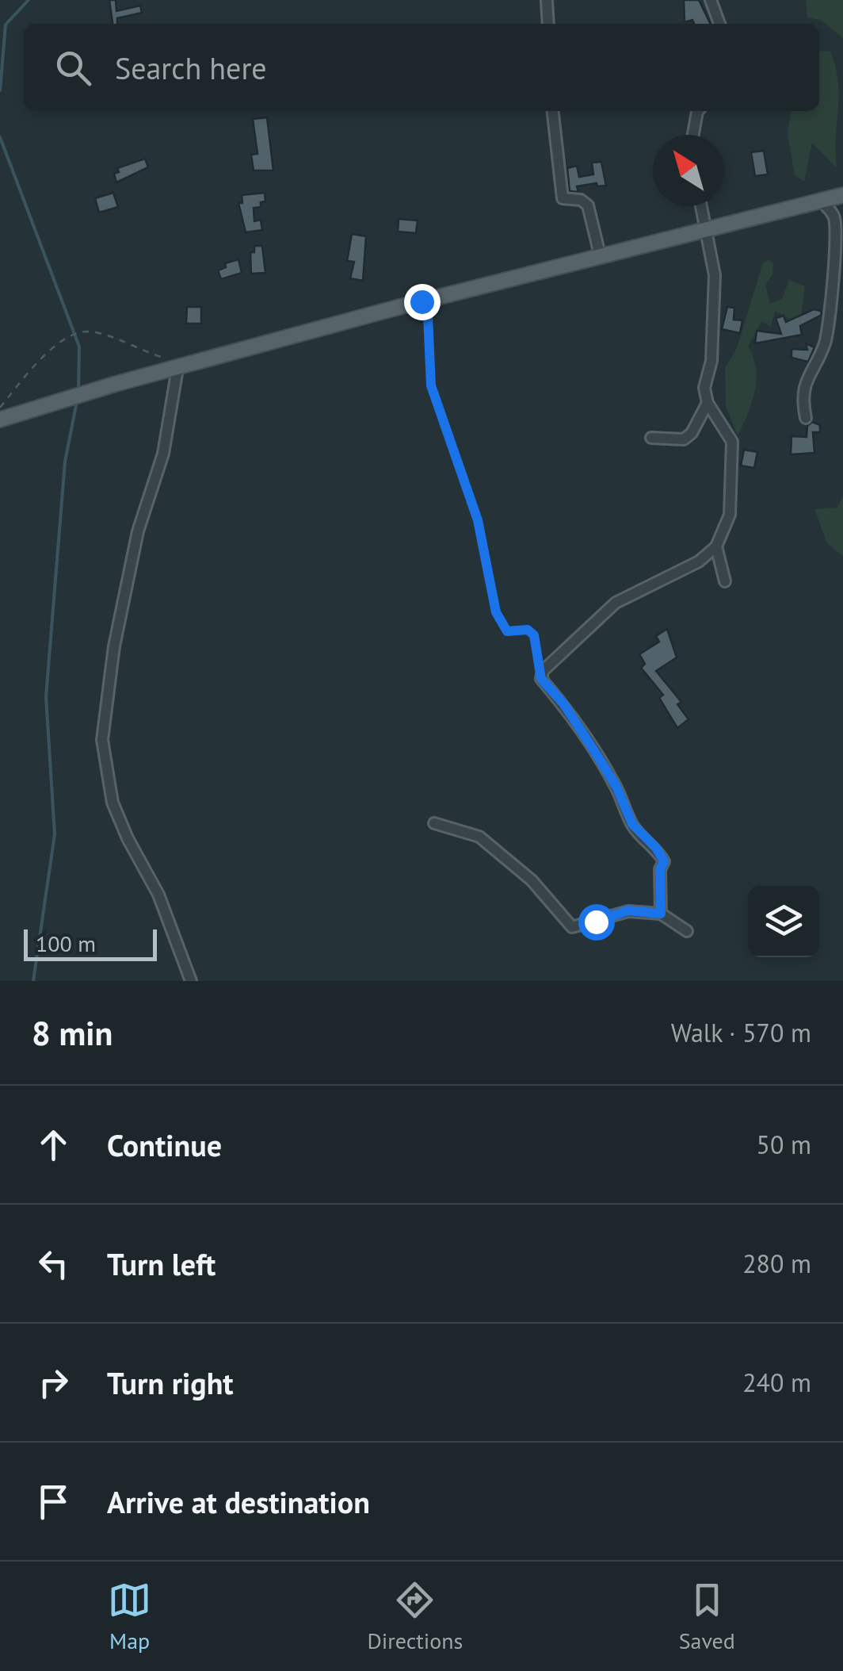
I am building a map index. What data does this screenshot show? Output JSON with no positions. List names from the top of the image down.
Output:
{
  "scale_bar": "100 m",
  "north": "top left",
  "page": {
    "search": "Search here",
    "scale": "100 m",
    "heading": ["8 min", "Walk · 570 m"],
    "list": [
      ["Continue", "50 m"],
      ["Turn left", "280 m"],
      ["Turn right", "240 m"],
      "Arrive at destination"
    ],
    "nav": ["Map", "Directions", "Saved"]
  }
}
